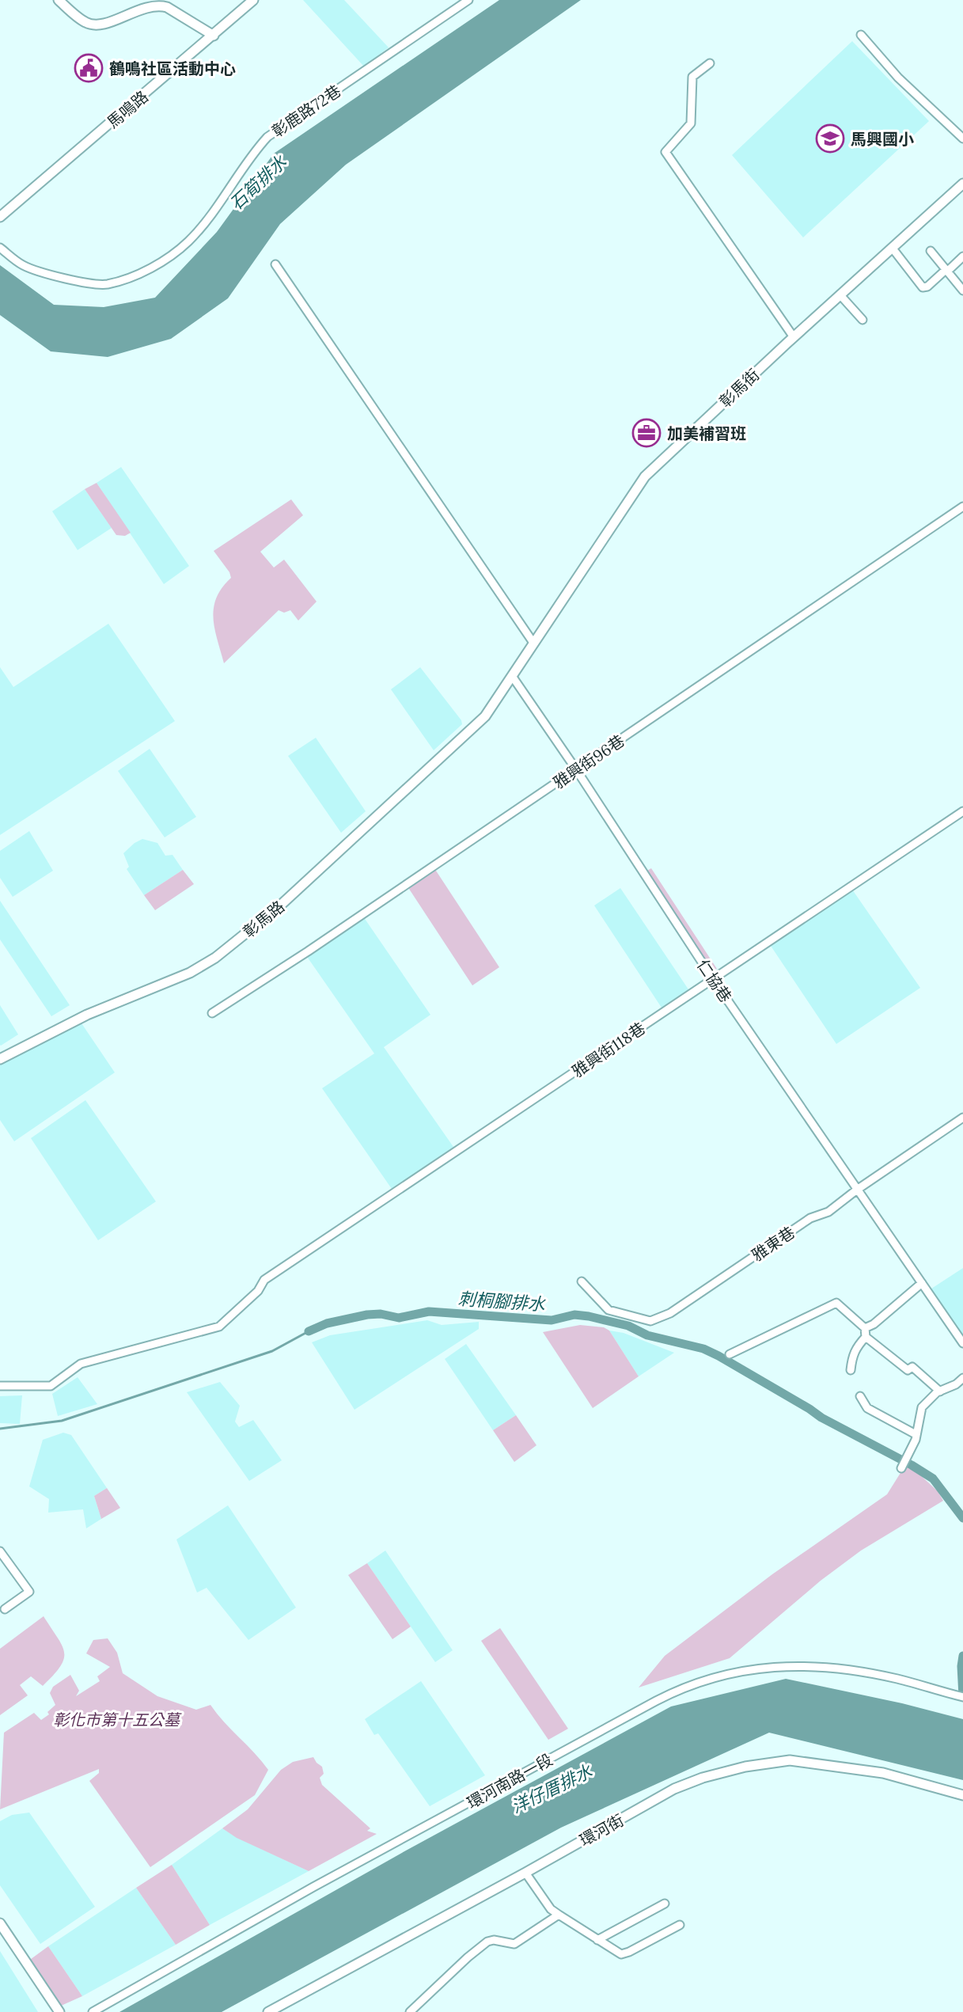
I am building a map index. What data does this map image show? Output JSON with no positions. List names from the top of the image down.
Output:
{
  "streets": {
    "street": [
      "馬鳴路",
      "彰鹿路72巷",
      "彰馬街",
      "雅興街96巷",
      "彰馬路",
      "仁協巷",
      "雅興街118巷",
      "雅東巷",
      "環河南路一段",
      "環河街"
    ]
  },
  "crossings": [
    ["彰馬街", "彰馬路"],
    ["彰馬街", "仁協巷"],
    ["雅興街96巷", "仁協巷"],
    ["仁協巷", "雅興街118巷"],
    ["仁協巷", "雅東巷"]
  ],
  "water": ["石筍排水", "刺桐腳排水", "洋仔厝排水"],
  "parks": ["彰化市第十五公墓"],
  "places": {
    "public building": ["鶴鳴社區活動中心"],
    "school or university": ["馬興國小"],
    "office": ["加美補習班"]
  }
}
